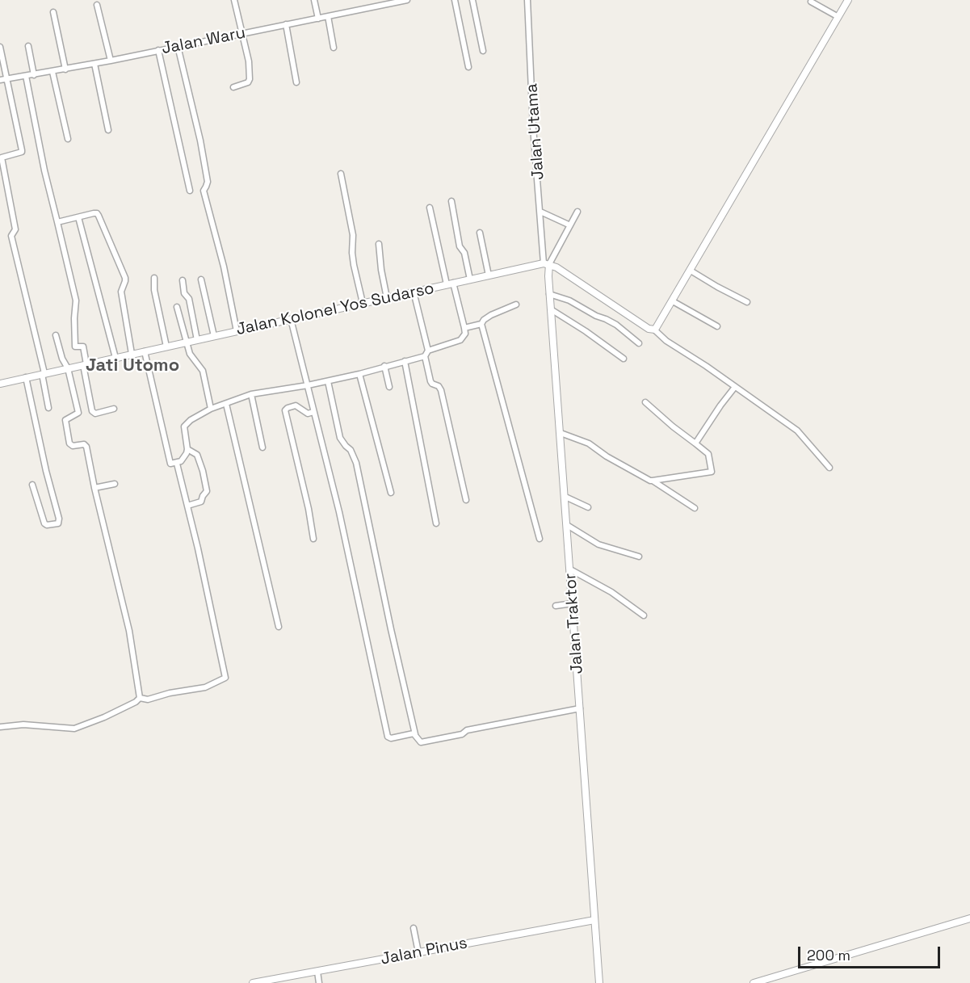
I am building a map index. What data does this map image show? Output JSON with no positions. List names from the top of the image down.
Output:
{
  "streets": {
    "street": [
      "Jalan Waru",
      "Jalan Utama",
      "Jalan Kolonel Yos Sudarso",
      "Jalan Traktor",
      "Jalan Pinus"
    ]
  },
  "crossings": [
    ["Jalan Utama", "Jalan Kolonel Yos Sudarso"],
    ["Jalan Utama", "Jalan Traktor"],
    ["Jalan Kolonel Yos Sudarso", "Jalan Traktor"],
    ["Jalan Traktor", "Jalan Pinus"]
  ],
  "districts": ["Jati Utomo"],
  "scale_bar": "200 m"
}
